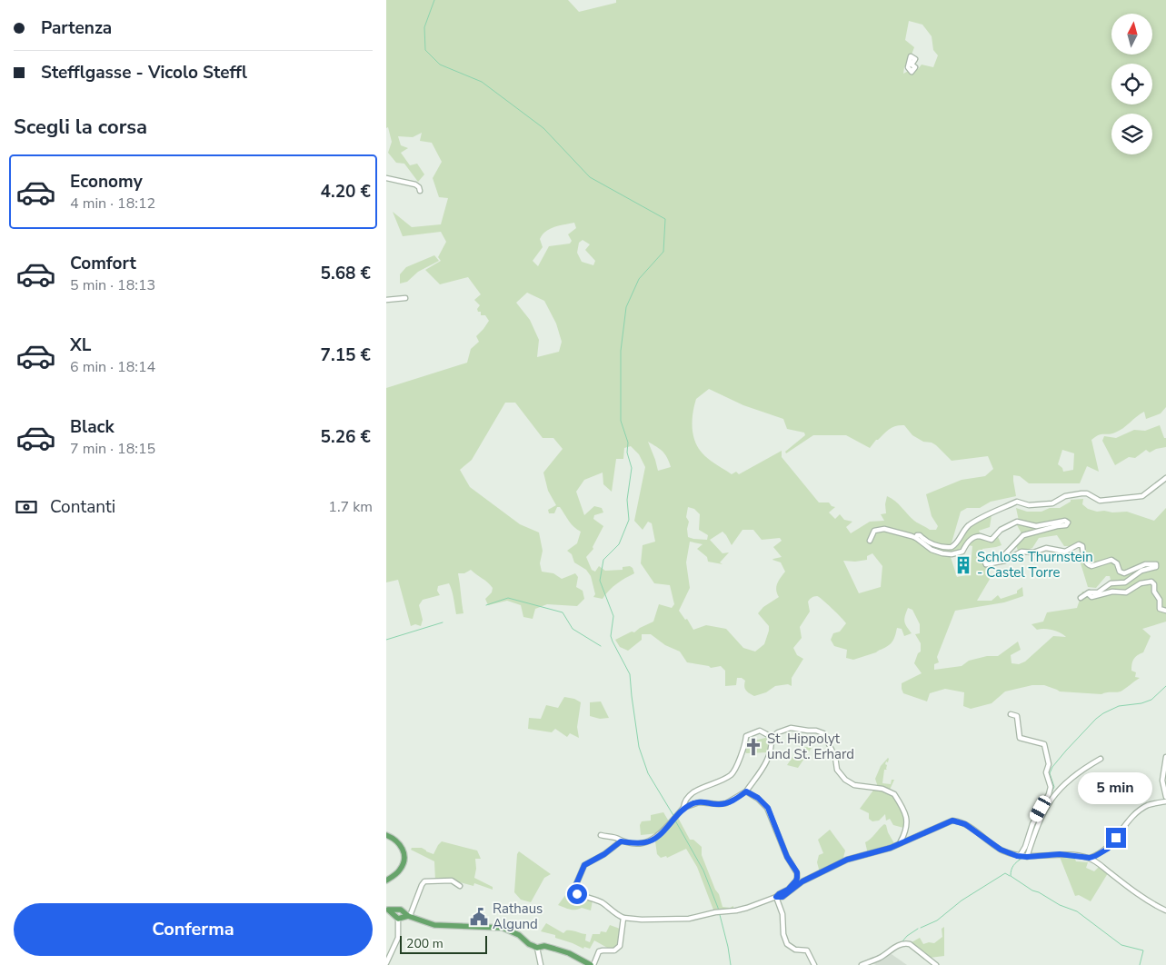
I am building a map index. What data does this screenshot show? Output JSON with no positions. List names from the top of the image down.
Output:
{
  "places": {
    "building": ["Schloss Thurnstein - Castel Torre"],
    "church": ["St. Hippolyt und St. Erhard"],
    "public building": ["Rathaus Algund"]
  },
  "scale_bar": "200 m",
  "north": "top",
  "page": {
    "banner": ["Partenza", "Stefflgasse - Vicolo Steffl"],
    "heading": "Scegli la corsa",
    "list": [
      {
        "name": "Economy",
        "note": "4 min · 18:12",
        "value": "4.20 €"
      },
      {
        "name": "Comfort",
        "note": "5 min · 18:13",
        "value": "5.68 €"
      },
      {
        "name": "XL",
        "note": "6 min · 18:14",
        "value": "7.15 €"
      },
      {
        "name": "Black",
        "note": "7 min · 18:15",
        "value": "5.26 €"
      }
    ],
    "pay": ["Contanti", "1.7 km"],
    "bubble": "5 min",
    "buttons": "Conferma",
    "scale": "200 m"
  }
}
